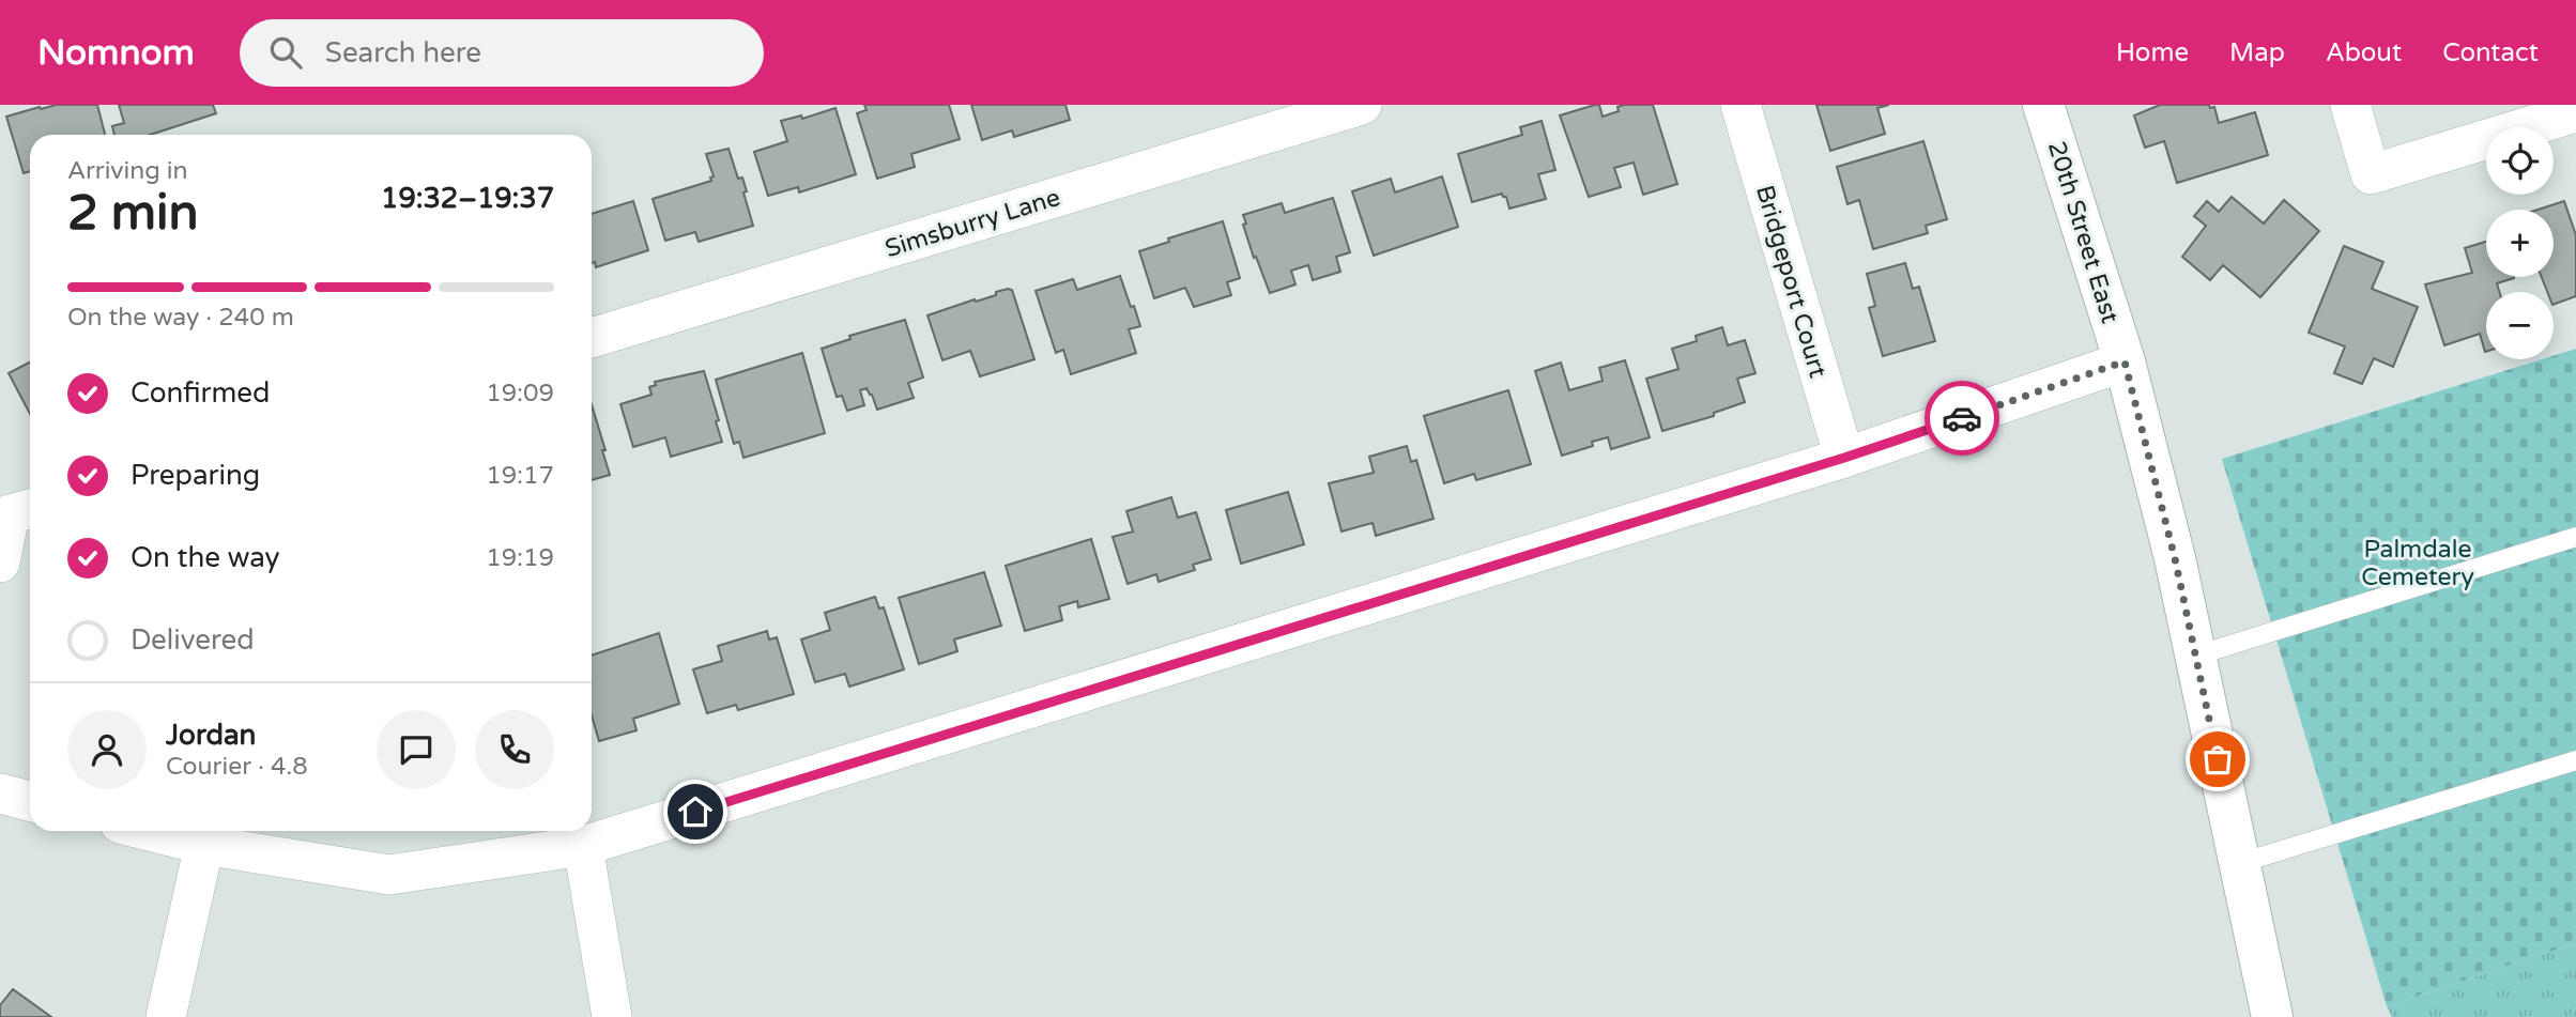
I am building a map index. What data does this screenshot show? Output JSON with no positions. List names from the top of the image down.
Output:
{
  "streets": {
    "street": ["Simsburry Lane", "20th Street East", "Bridgeport Court"]
  },
  "parks": ["Palmdale Cemetery"],
  "page": {
    "header": "Nomnom",
    "search": "Search here",
    "nav": [
      "Home",
      "Map",
      "About",
      "Contact"
    ],
    "map_buttons": ["+", "−"],
    "heading": ["2 min", "Arriving in", "19:32–19:37"],
    "panel": ["Jordan", "Courier · 4.8"],
    "bar": "On the way · 240 m",
    "list": [
      ["Confirmed", "19:09"],
      ["Preparing", "19:17"],
      ["On the way", "19:19"],
      "Delivered"
    ]
  }
}
